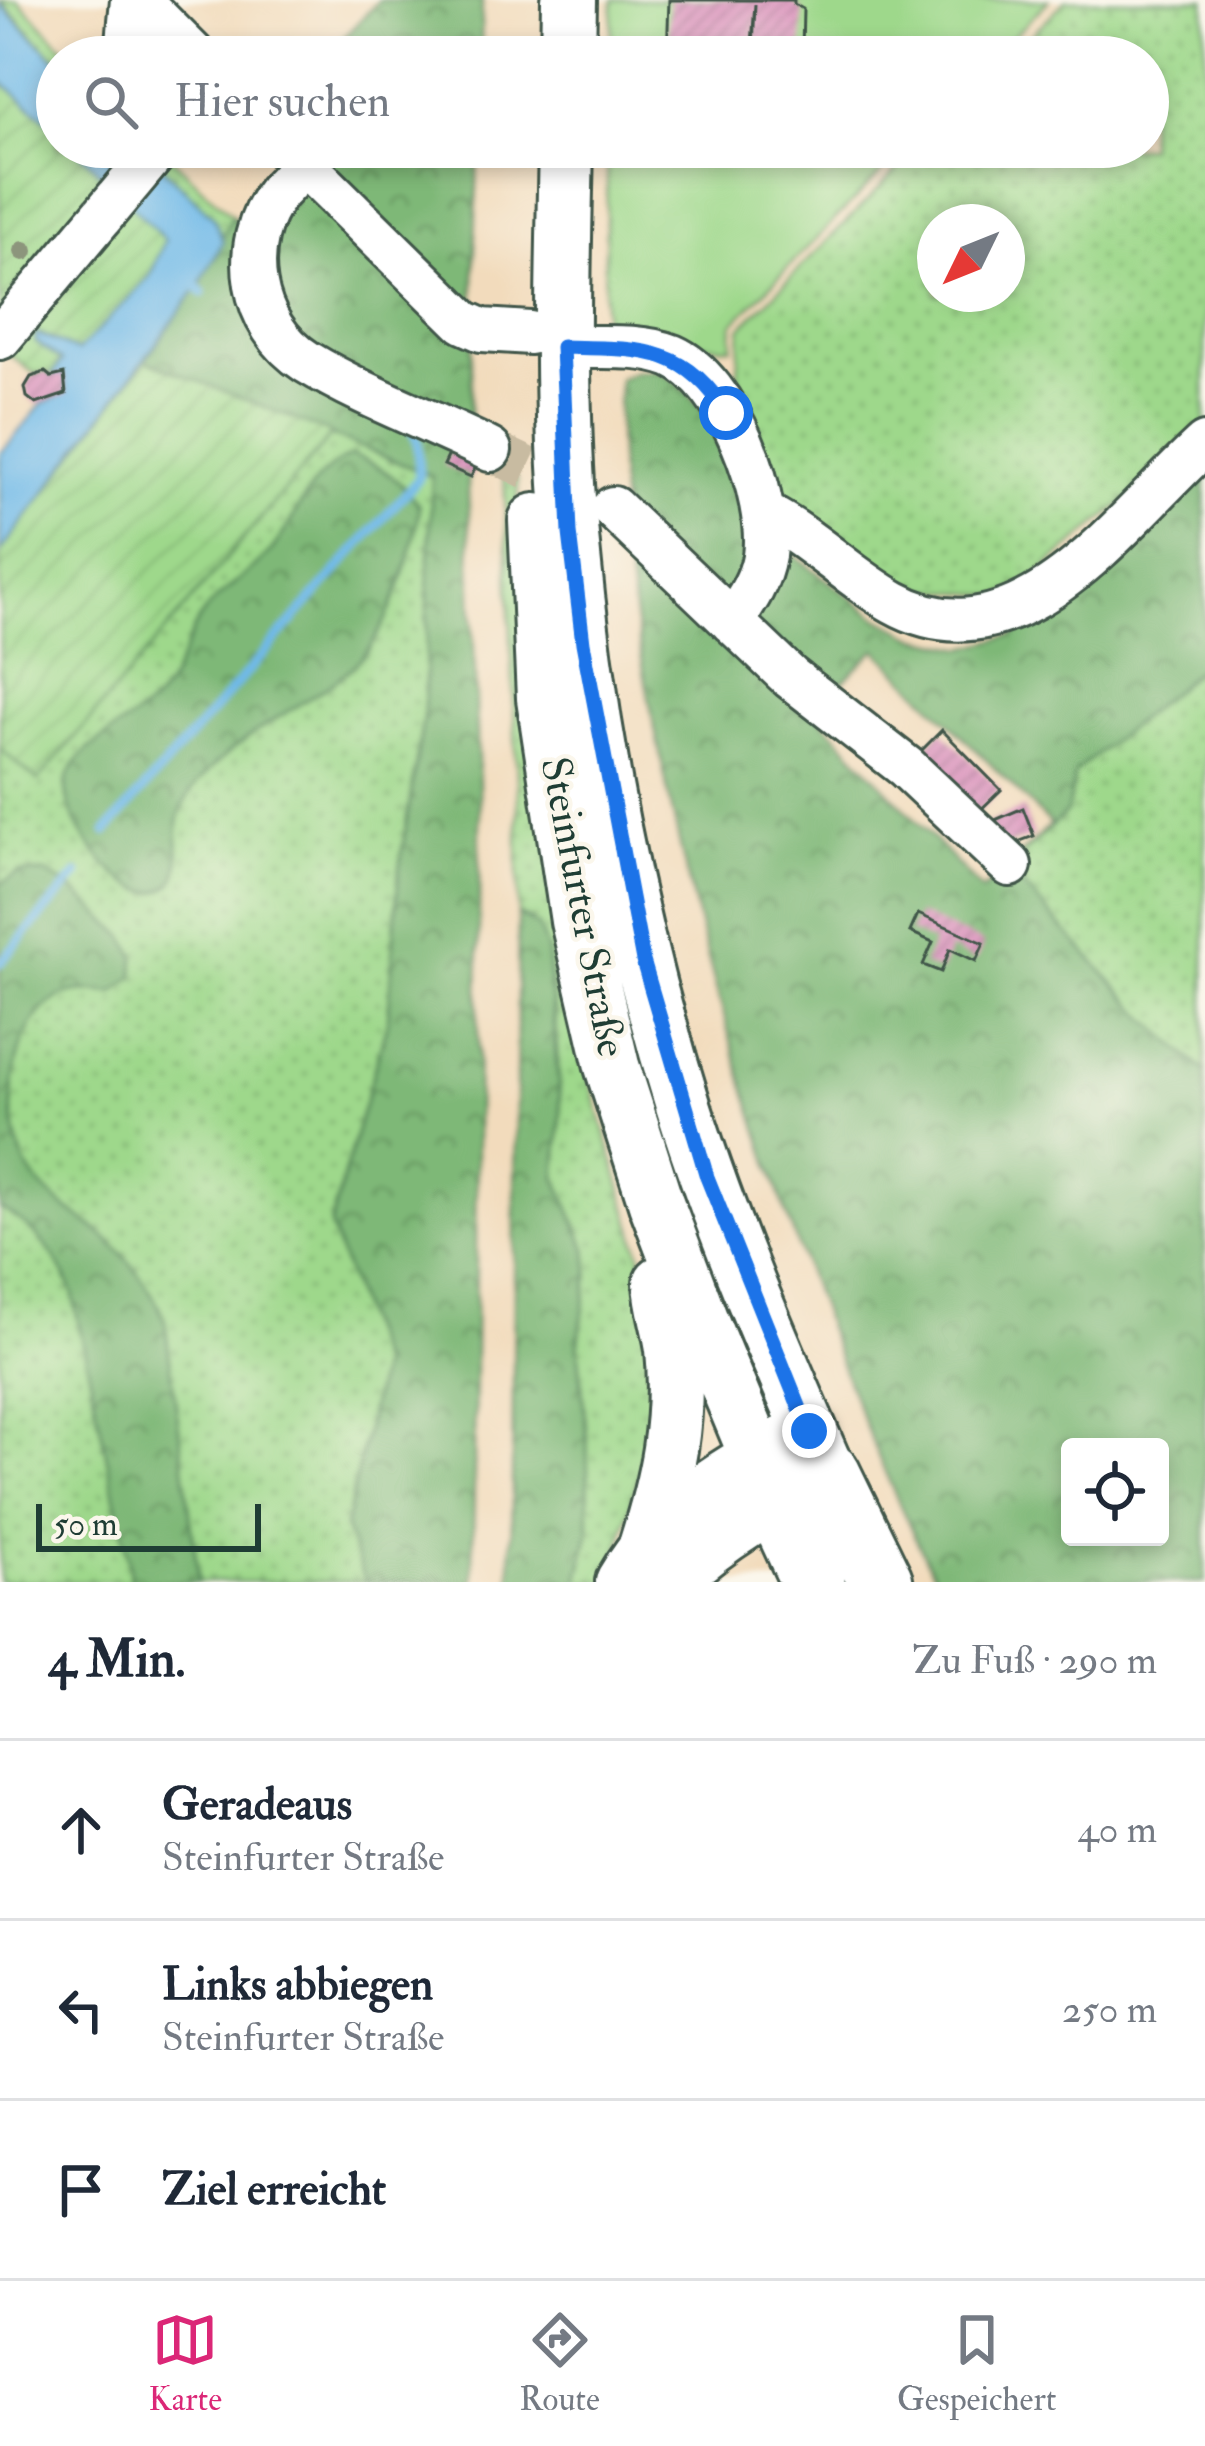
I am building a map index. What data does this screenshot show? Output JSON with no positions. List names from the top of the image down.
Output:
{
  "streets": {
    "main road": ["Steinfurter Straße"]
  },
  "scale_bar": "50 m",
  "north": "bottom left",
  "page": {
    "search": "Hier suchen",
    "scale": "50 m",
    "heading": ["4 Min.", "Zu Fuß · 290 m"],
    "list": [
      ["Geradeaus", "Steinfurter Straße", "40 m"],
      ["Links abbiegen", "Steinfurter Straße", "250 m"],
      "Ziel erreicht"
    ],
    "nav": ["Karte", "Route", "Gespeichert"]
  }
}
